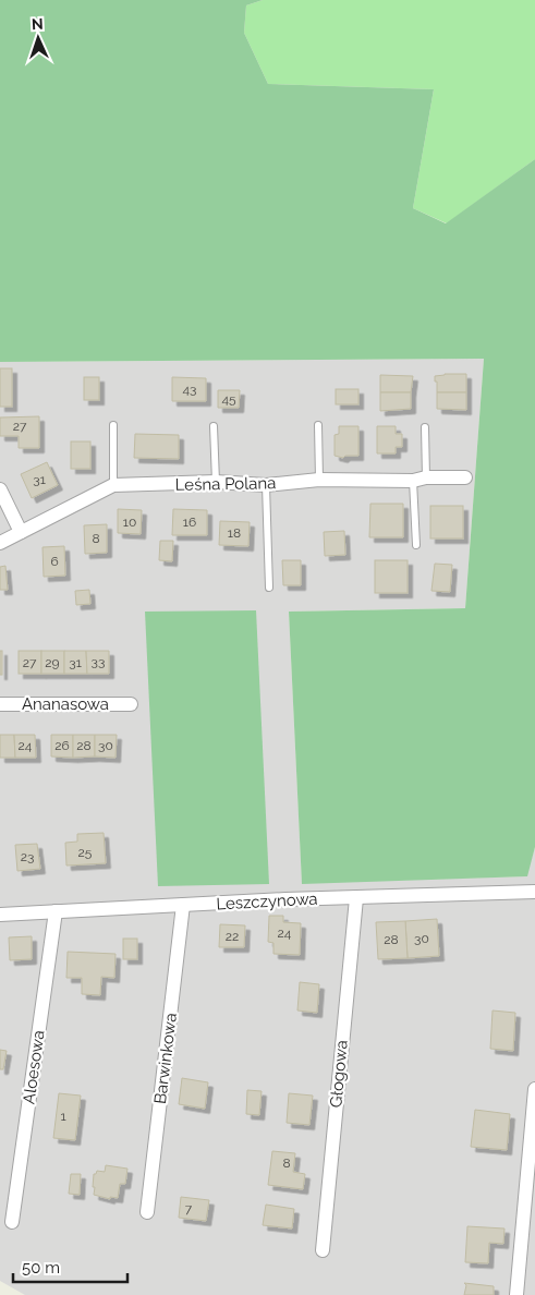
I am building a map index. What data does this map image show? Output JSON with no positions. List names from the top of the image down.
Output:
{
  "streets": {
    "street": [
      "Leśna Polana",
      "Ananasowa",
      "Leszczynowa",
      "Barwinkowa",
      "Aloesowa",
      "Głogowa"
    ]
  },
  "crossings": [
    ["Leszczynowa", "Barwinkowa"],
    ["Leszczynowa", "Aloesowa"],
    ["Leszczynowa", "Głogowa"]
  ],
  "house_numbers": [
    "43",
    "45",
    "27",
    "31",
    "10",
    "16",
    "18",
    "8",
    "6",
    "33",
    "27",
    "29",
    "31",
    "24",
    "26",
    "28",
    "30",
    "25",
    "23",
    "24",
    "22",
    "30",
    "28",
    "1",
    "8",
    "7"
  ],
  "scale_bar": "50 m",
  "north": "top"
}
